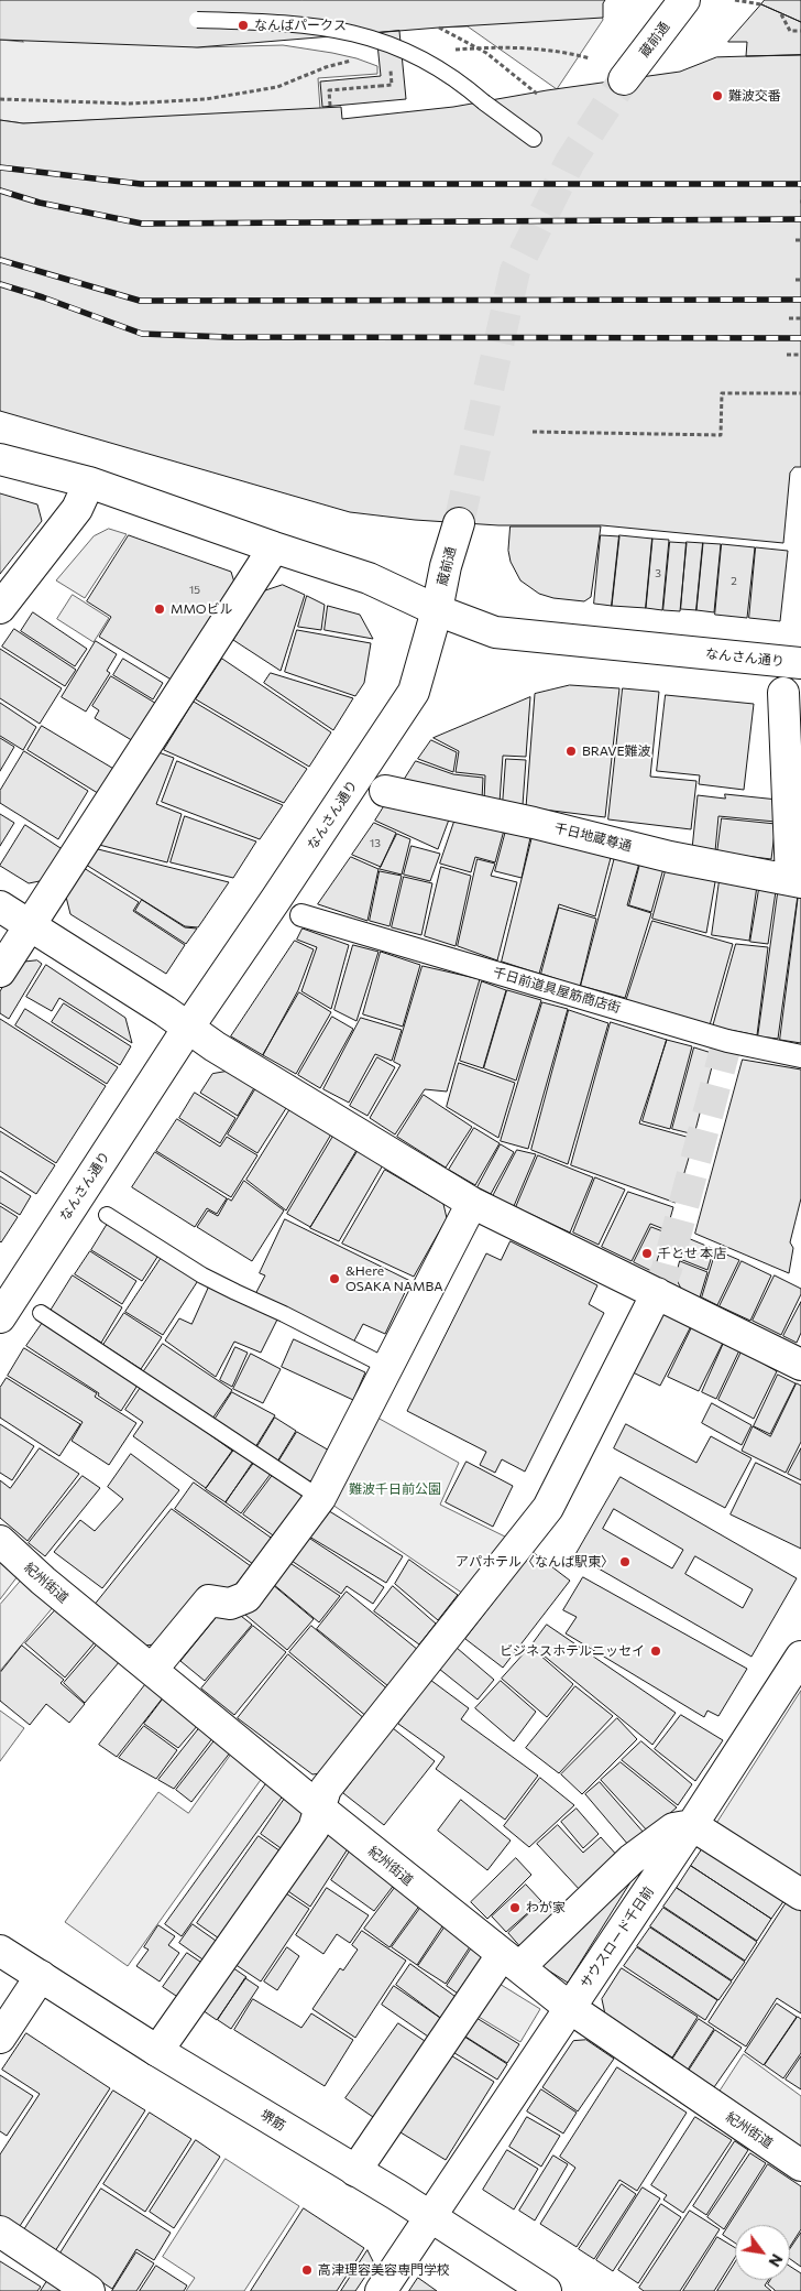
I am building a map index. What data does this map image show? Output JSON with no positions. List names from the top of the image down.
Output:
{
  "streets": {
    "street": [
      "蔵前通",
      "なんさん通り",
      "千日地蔵尊通",
      "千日前道具屋筋商店街",
      "紀州街道",
      "サウスロード千日前",
      "堺筋"
    ]
  },
  "crossings": [
    ["蔵前通", "なんさん通り"],
    ["紀州街道", "サウスロード千日前"],
    ["サウスロード千日前", "堺筋"]
  ],
  "parks": ["難波千日前公園"],
  "places": [
    "なんばパークス",
    "難波交番",
    "MMOビル",
    "BRAVE難波",
    "千とせ 本店",
    "&Here OSAKA NAMBA",
    "アパホテル〈なんば駅東〉",
    "ビジネスホテルニッセイ",
    "わが家",
    "高津理容美容専門学校"
  ],
  "house_numbers": [
    "3",
    "2",
    "15",
    "13"
  ],
  "north": "bottom right"
}
